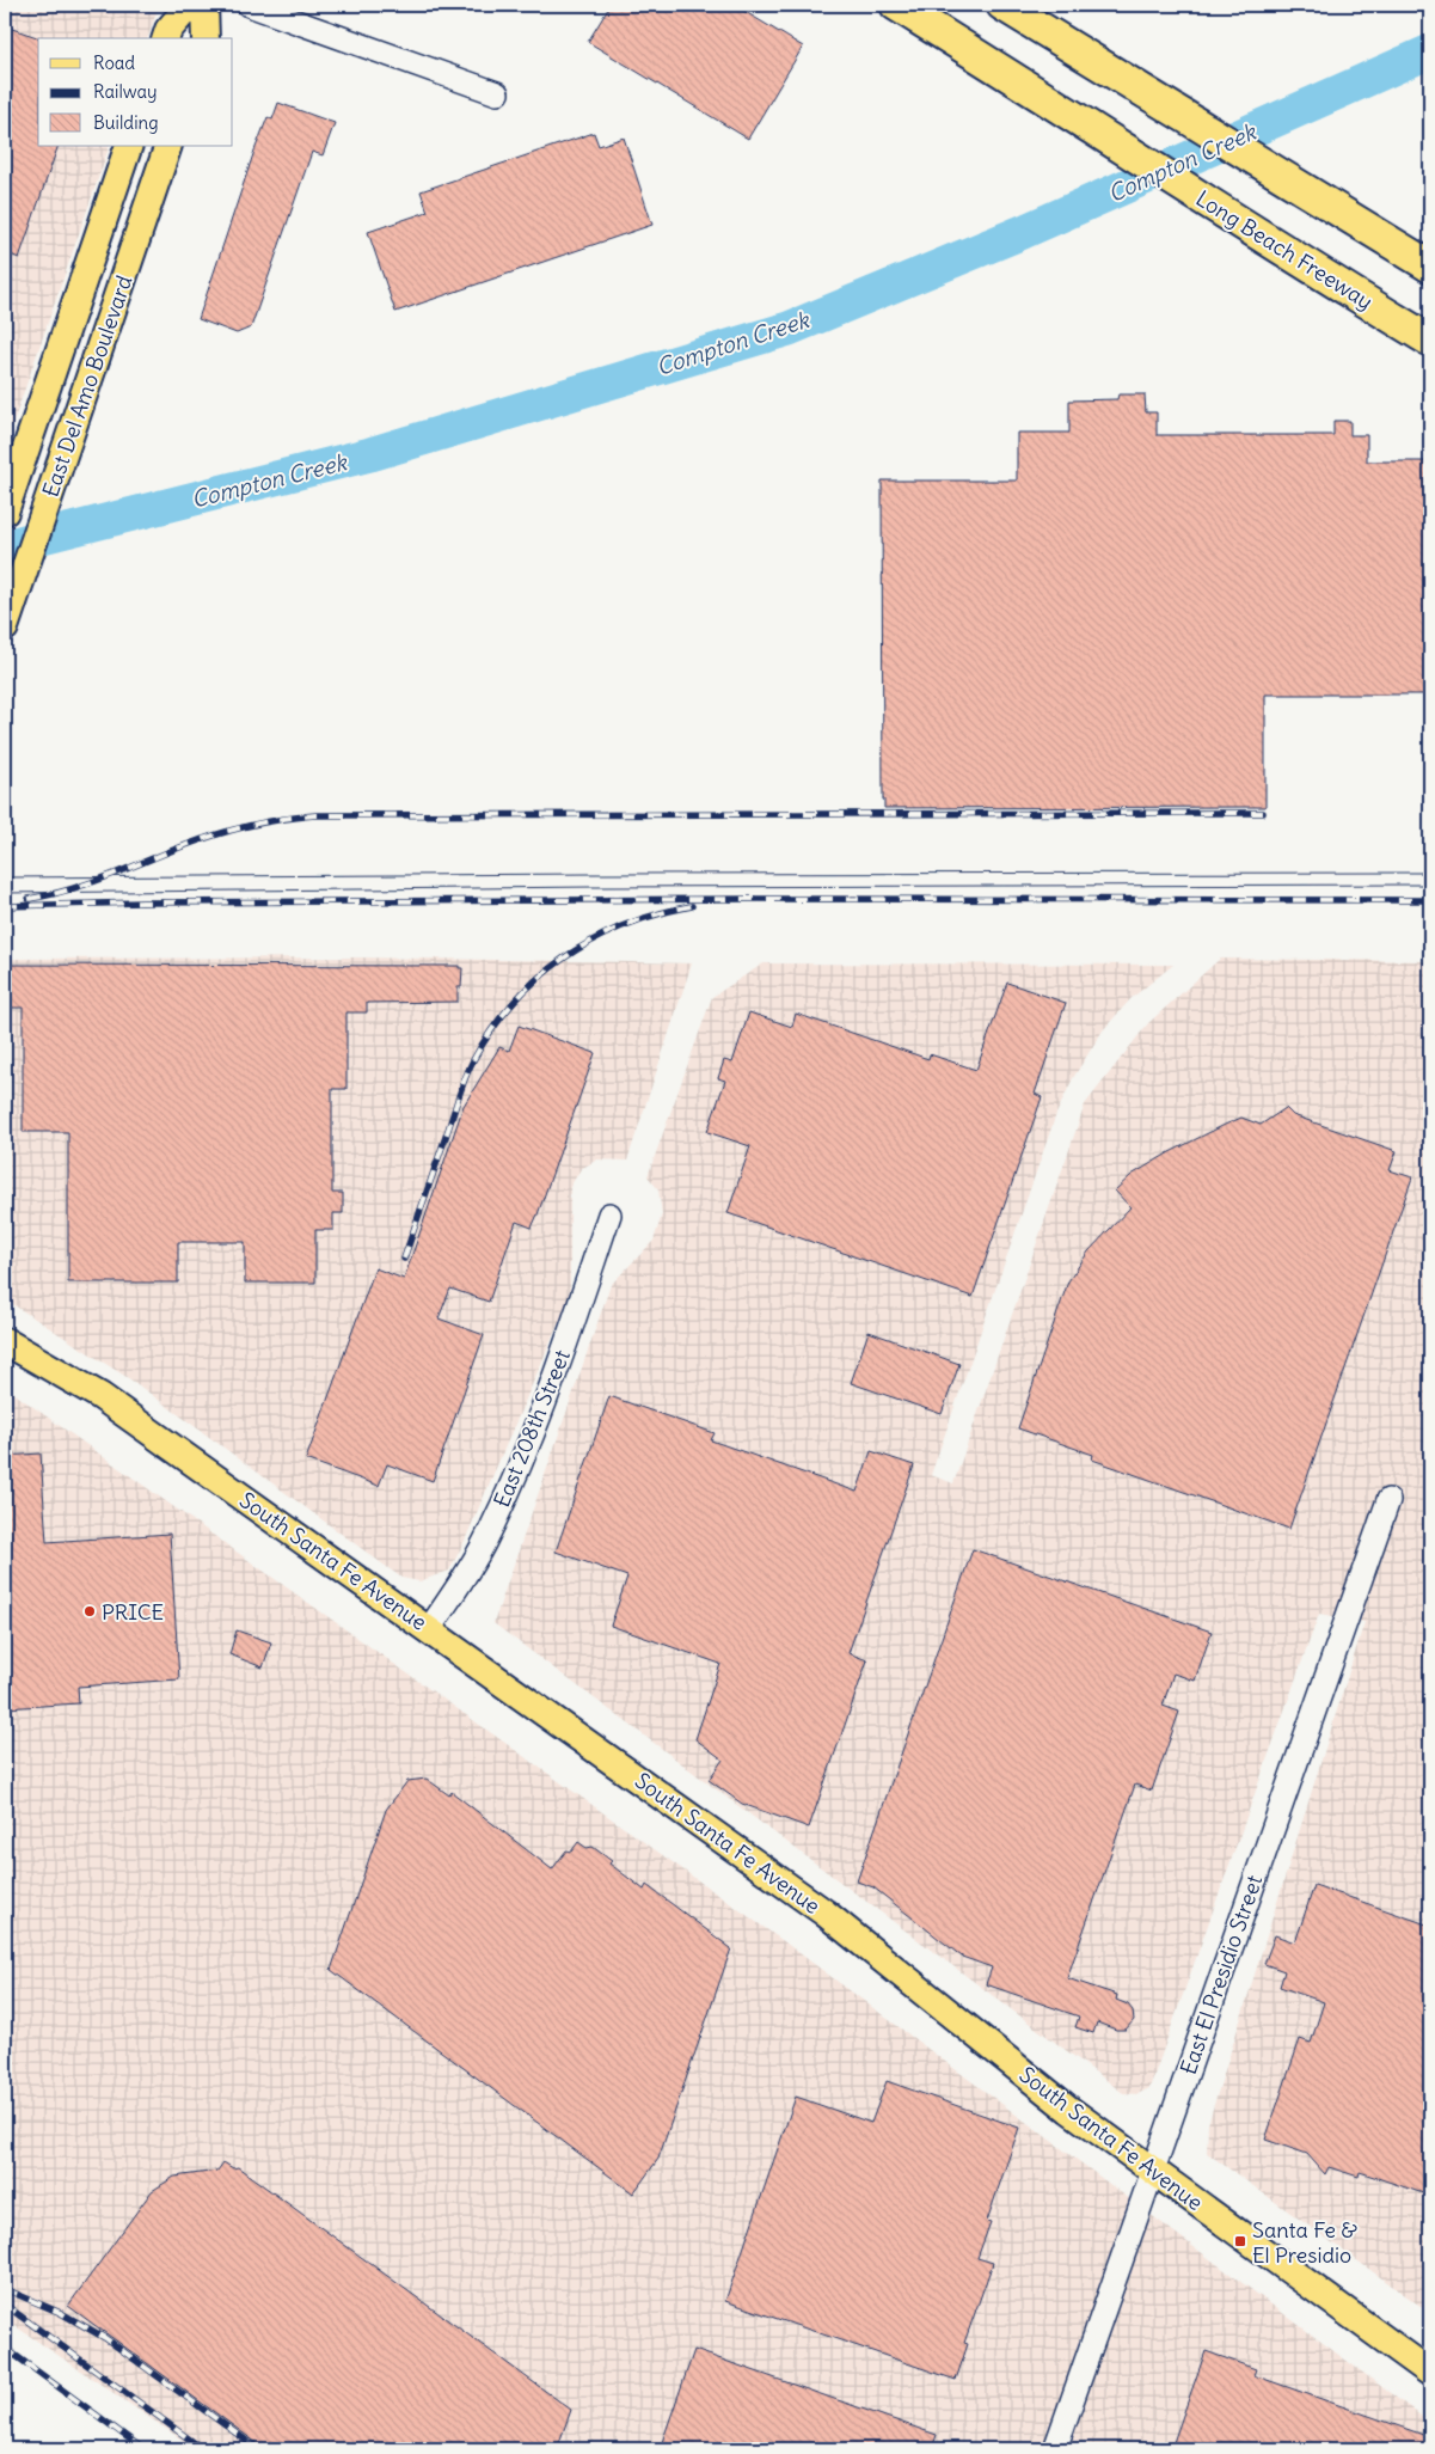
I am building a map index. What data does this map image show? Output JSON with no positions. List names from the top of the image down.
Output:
{
  "streets": {
    "highway": ["Long Beach Freeway"],
    "main road": ["East Del Amo Boulevard", "South Santa Fe Avenue"],
    "street": ["East 208th Street", "East El Presidio Street"]
  },
  "crossings": [
    ["East 208th Street", "South Santa Fe Avenue"],
    ["South Santa Fe Avenue", "East El Presidio Street"]
  ],
  "water": ["Compton Creek"],
  "places": {
    "other": ["PRICE"],
    "transit": ["Santa Fe & El Presidio"]
  },
  "legend": ["Road", "Railway", "Building"]
}
